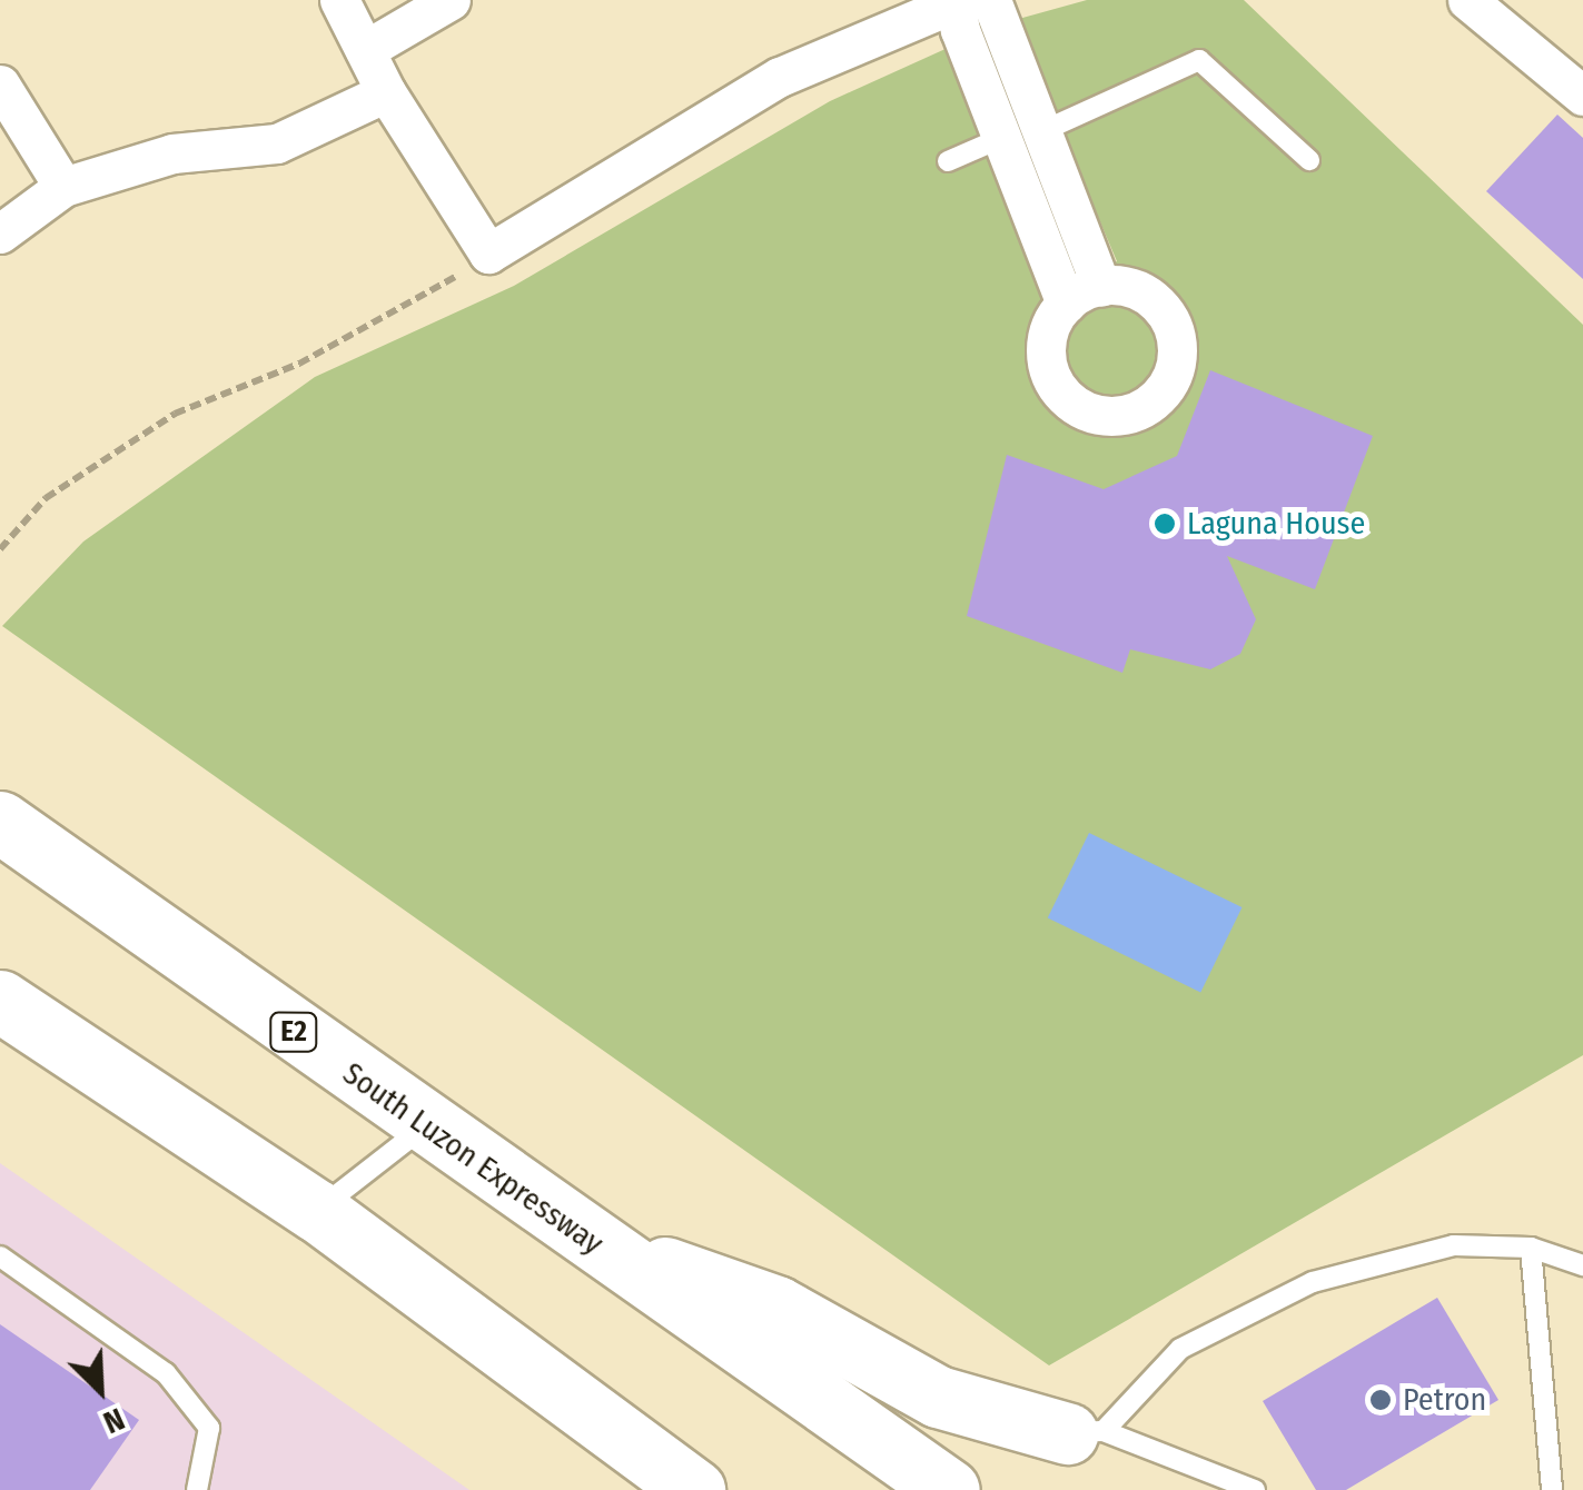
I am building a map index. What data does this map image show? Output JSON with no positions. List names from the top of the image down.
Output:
{
  "streets": {
    "highway": ["E2", "South Luzon Expressway"]
  },
  "places": ["Laguna House", "Petron"],
  "north": "bottom right"
}
